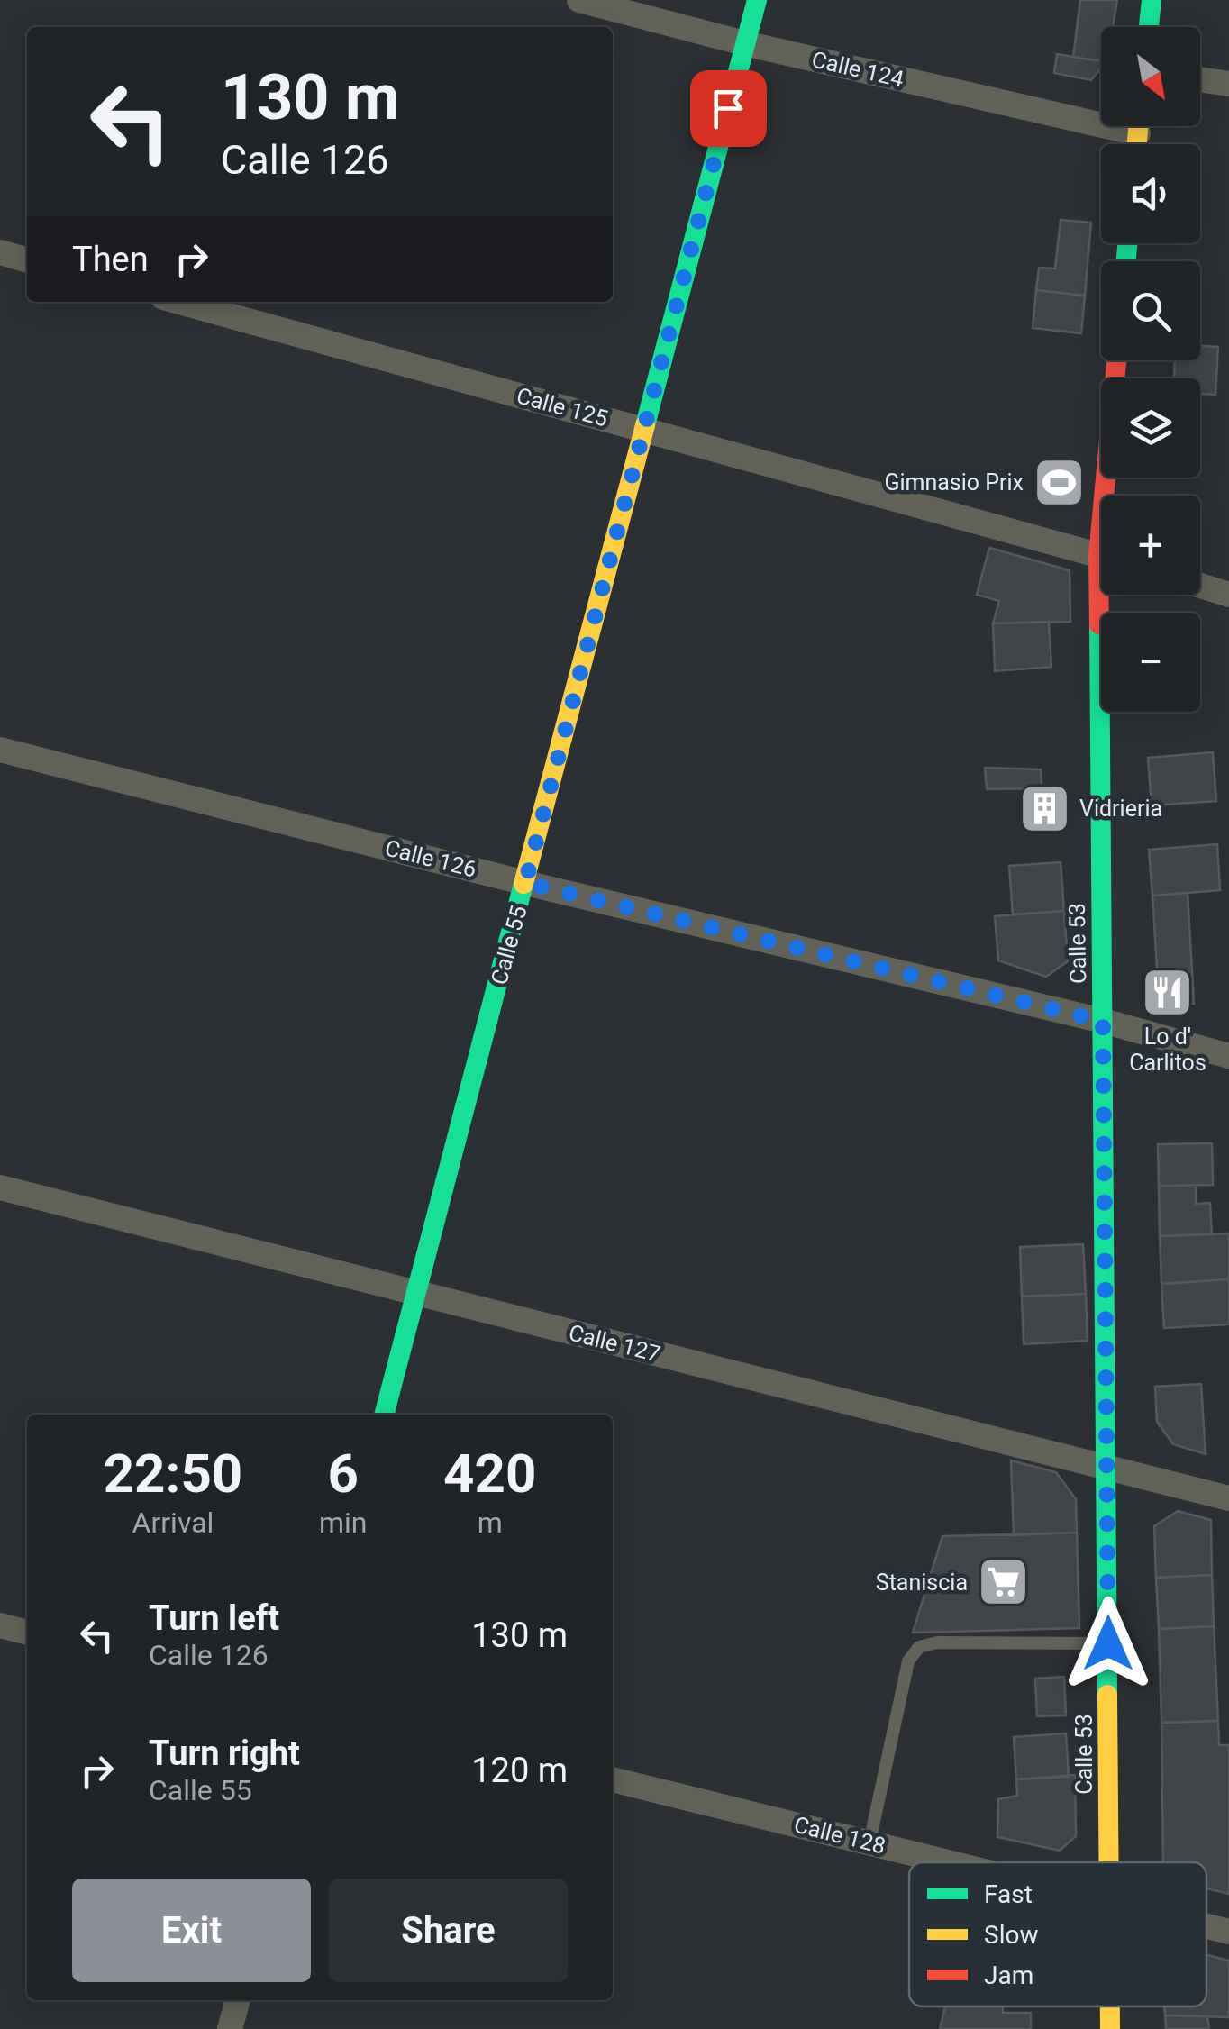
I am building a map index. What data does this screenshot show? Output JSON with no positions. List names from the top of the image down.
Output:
{
  "streets": {
    "main road": ["Calle 53", "Calle 55"],
    "street": [
      "Calle 124",
      "Calle 125",
      "Calle 126",
      "Calle 127",
      "Calle 128"
    ]
  },
  "crossings": [
    ["Calle 124", "Calle 55"],
    ["Calle 125", "Calle 55"],
    ["Calle 126", "Calle 53"],
    ["Calle 126", "Calle 55"],
    ["Calle 53", "Calle 127"],
    ["Calle 55", "Calle 127"]
  ],
  "places": {
    "sports": ["Gimnasio Prix"],
    "building": ["Vidrieria"],
    "restaurant": ["Lo d' Carlitos"],
    "supermarket": ["Staniscia"]
  },
  "legend": ["Fast", "Slow", "Jam"],
  "north": "bottom right",
  "page": {
    "map_buttons": ["+", "−"],
    "turn": ["130 m", "Calle 126"],
    "then": "Then",
    "eta": [
      "22:50",
      "Arrival",
      "6",
      "min",
      "420",
      "m"
    ],
    "list": [
      {
        "name": "Turn left",
        "note": "Calle 126",
        "value": "130 m"
      },
      {
        "name": "Turn right",
        "note": "Calle 55",
        "value": "120 m"
      }
    ],
    "buttons": ["Exit", "Share"]
  }
}
